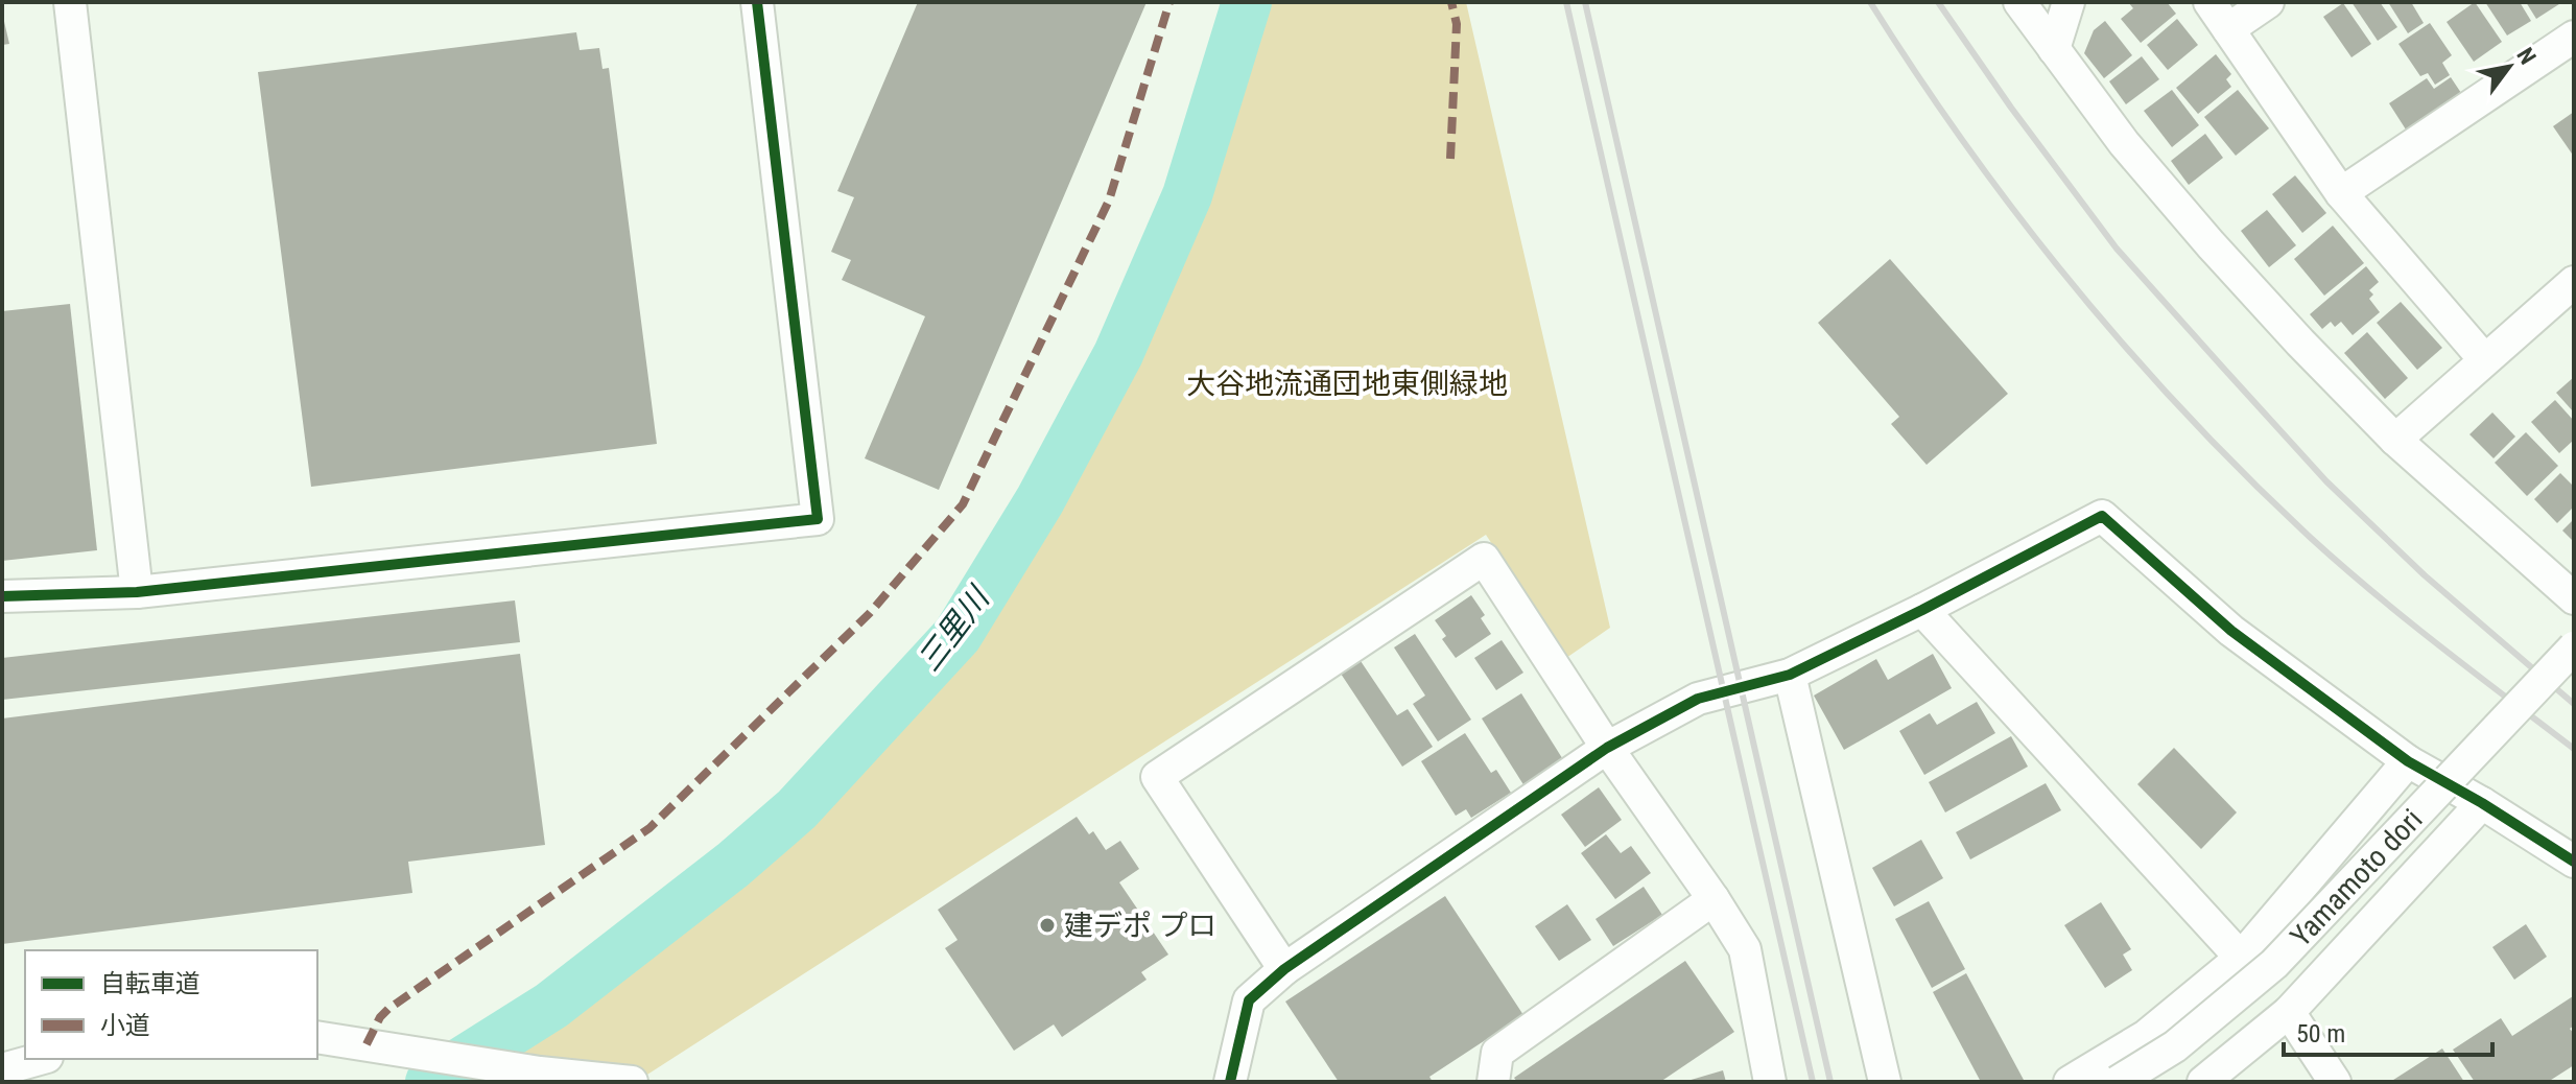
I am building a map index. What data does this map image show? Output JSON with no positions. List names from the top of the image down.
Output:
{
  "streets": {
    "street": ["Yamamoto dori"]
  },
  "water": ["三里川"],
  "parks": ["大谷地流通団地東側緑地"],
  "places": ["建デポ プロ"],
  "legend": ["自転車道", "小道"],
  "scale_bar": "50 m",
  "north": "top right"
}
